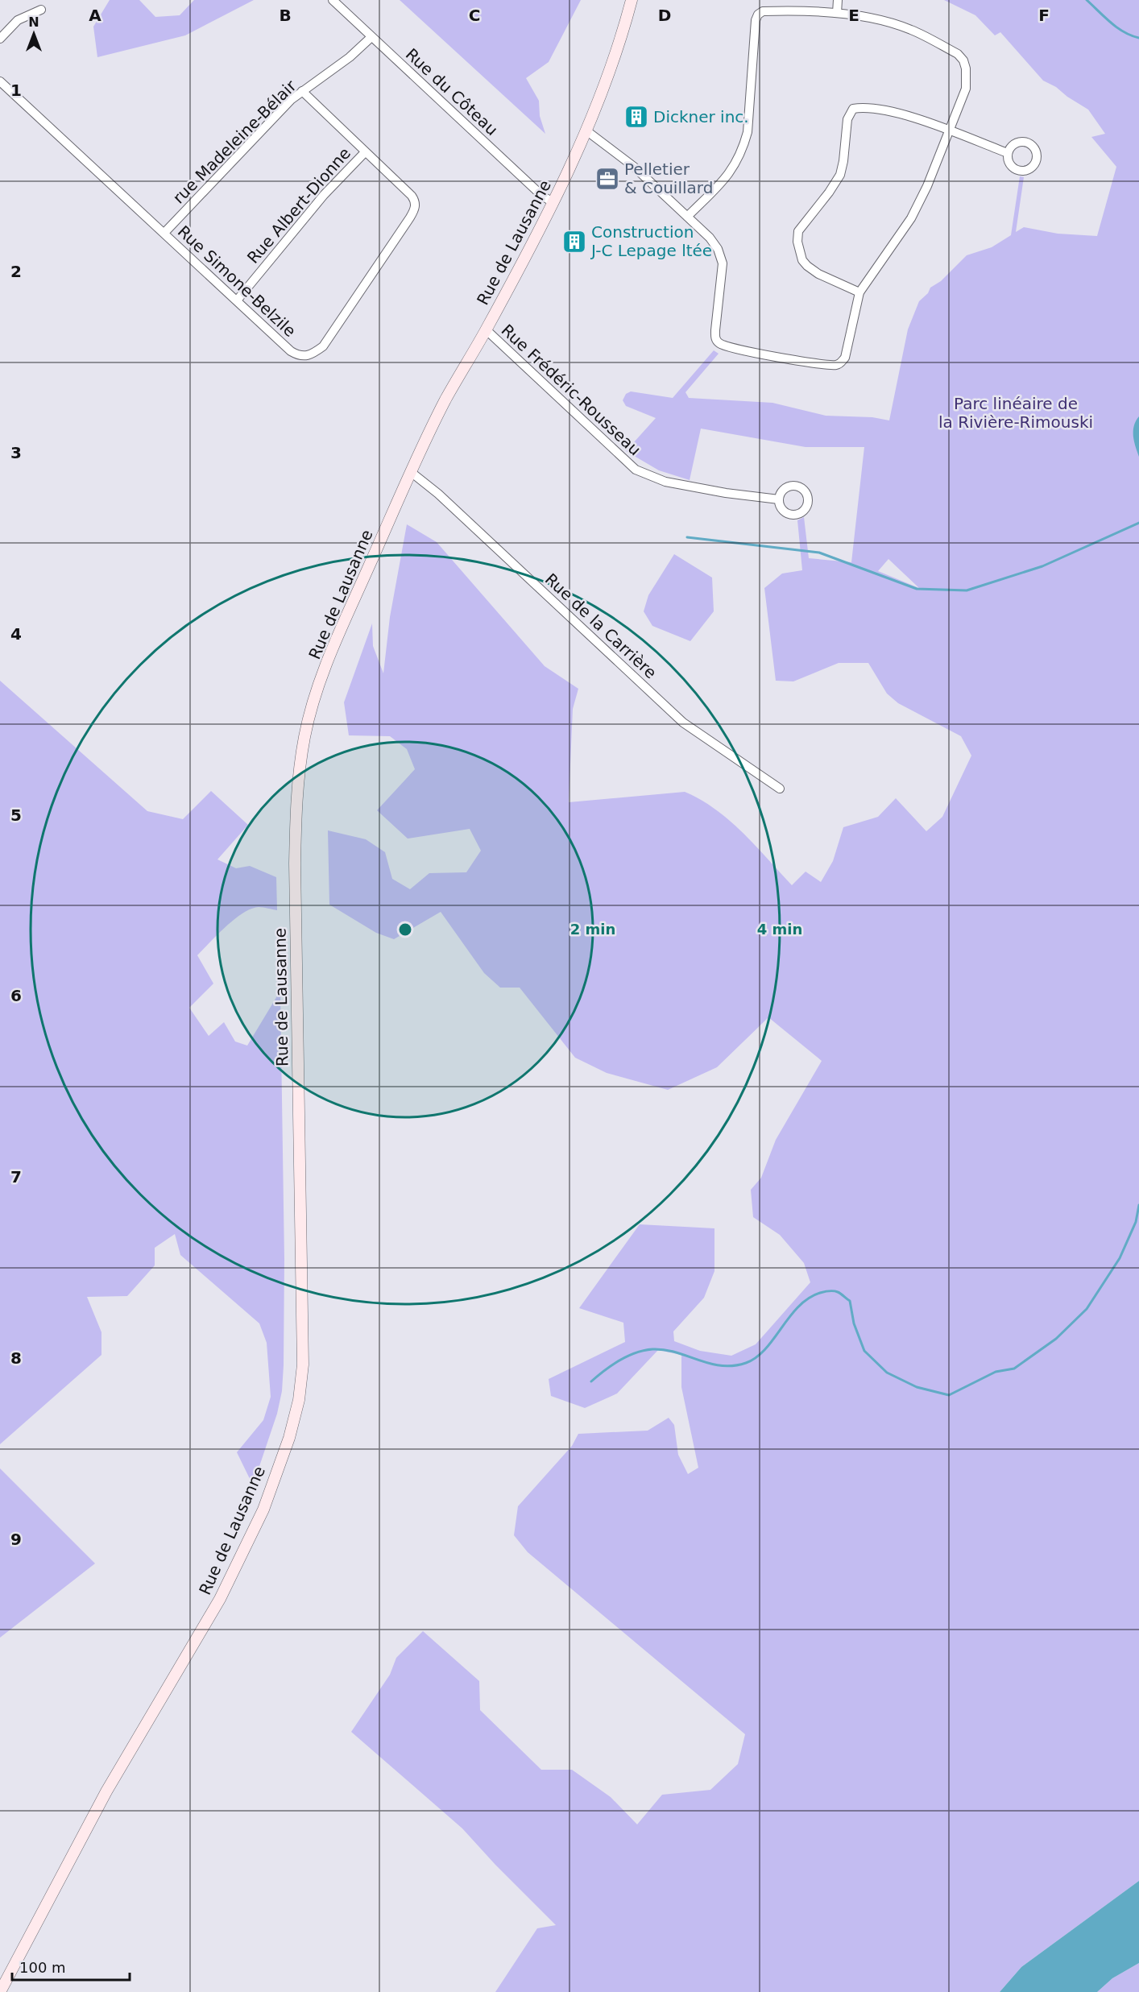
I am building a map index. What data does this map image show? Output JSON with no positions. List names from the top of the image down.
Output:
{
  "streets": {
    "street": [
      "Rue du Côteau",
      "rue Madeleine-Bélair",
      "Rue Albert-Dionne",
      "Rue de Lausanne",
      "Rue Simone-Belzile",
      "Rue Frédéric-Rousseau",
      "Rue de la Carrière"
    ]
  },
  "crossings": [
    ["Rue du Côteau", "rue Madeleine-Bélair"],
    ["Rue du Côteau", "Rue de Lausanne"],
    ["rue Madeleine-Bélair", "Rue Simone-Belzile"],
    ["Rue Albert-Dionne", "Rue Simone-Belzile"],
    ["Rue de Lausanne", "Rue Frédéric-Rousseau"],
    ["Rue de Lausanne", "Rue de la Carrière"]
  ],
  "parks": ["Parc linéaire de la Rivière-Rimouski"],
  "places": {
    "building": ["Dickner inc.", "Construction J-C Lepage ltée"],
    "office": ["Pelletier & Couillard"]
  },
  "scale_bar": "100 m",
  "north": "top",
  "grid": {
    "columns": [
      "A",
      "B",
      "C",
      "D",
      "E",
      "F"
    ],
    "rows": [
      "1",
      "2",
      "3",
      "4",
      "5",
      "6",
      "7",
      "8",
      "9"
    ]
  },
  "rings": ["2 min", "4 min"]
}
